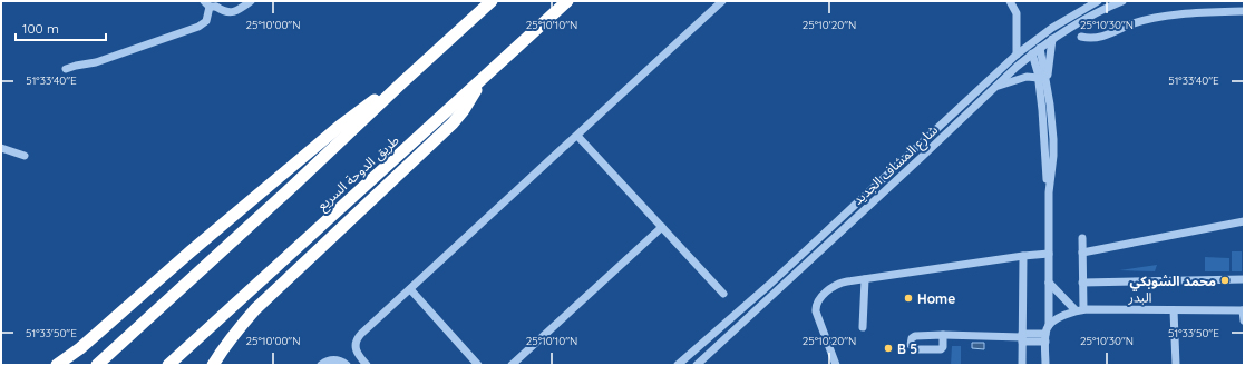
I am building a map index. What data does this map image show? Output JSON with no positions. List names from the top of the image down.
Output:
{
  "streets": {
    "highway": ["طريق الدوحة السريع"],
    "street": ["شارع المشاف الجديد", "البدر"]
  },
  "places": ["محمد الشوبكي", "Home", "B 5"],
  "scale_bar": "100 m",
  "coordinates": [
    "25°10'00\"N",
    "25°10'10\"N",
    "25°10'20\"N",
    "25°10'30\"N",
    "51°33'40\"E",
    "51°33'50\"E"
  ]
}
